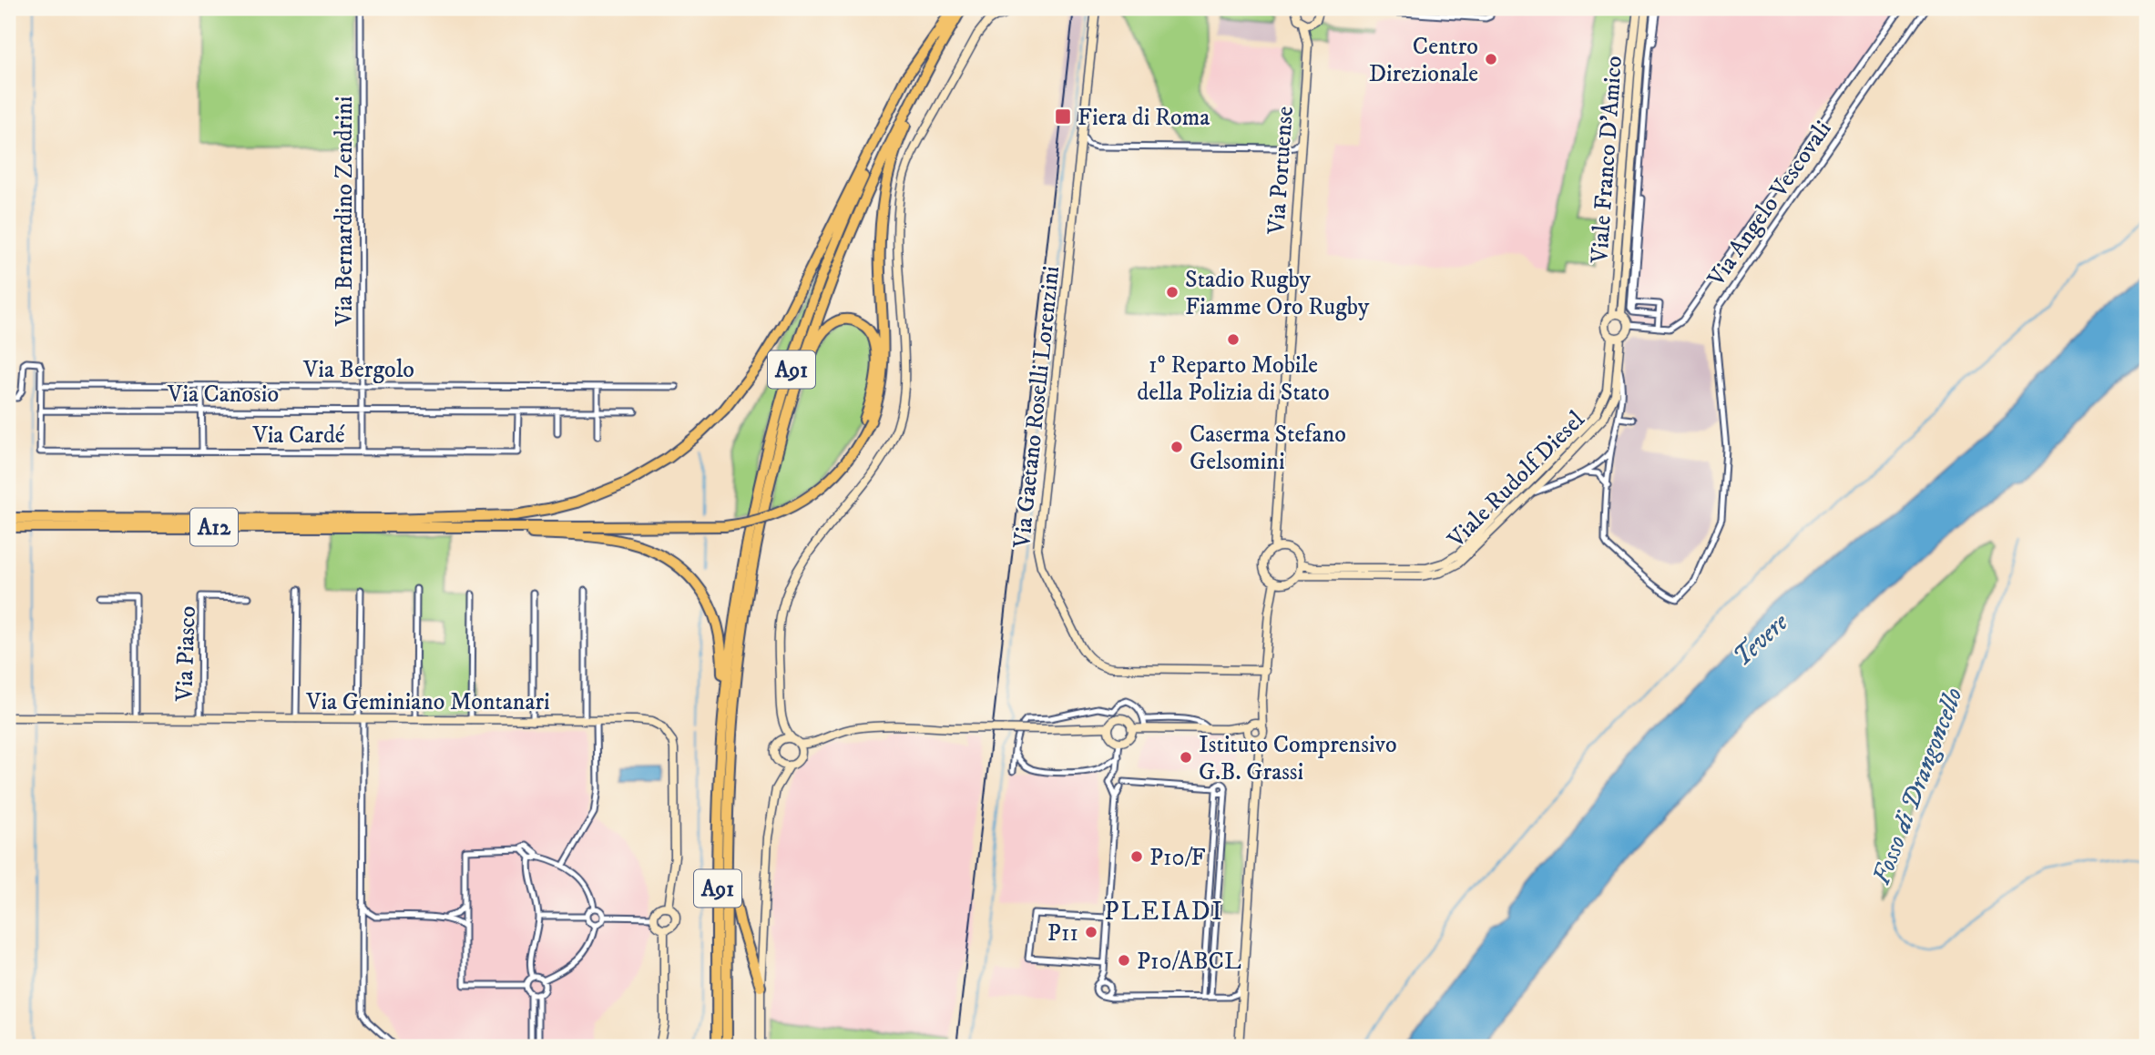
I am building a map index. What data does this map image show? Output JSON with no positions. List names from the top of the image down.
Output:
{
  "streets": {
    "highway": ["A91", "A12"],
    "street": [
      "Viale Franco D'Amico",
      "Via Portuense",
      "Via Angelo Vescovali",
      "Via Bernardino Zendrini",
      "Via Bergolo",
      "Via Canosio",
      "Via Gaetano Roselli Lorenzini",
      "Via Cardé",
      "Viale Rudolf Diesel",
      "Via Piasco",
      "Via Geminiano Montanari"
    ]
  },
  "crossings": [
    ["Viale Franco D'Amico", "Viale Rudolf Diesel"],
    ["Via Portuense", "Viale Rudolf Diesel"],
    ["Via Bernardino Zendrini", "Via Bergolo"],
    ["Via Bernardino Zendrini", "Via Canosio"],
    ["Via Bernardino Zendrini", "Via Cardé"],
    ["Via Canosio", "Via Cardé"],
    ["Via Piasco", "Via Geminiano Montanari"]
  ],
  "districts": ["PLEIADI"],
  "water": ["Tevere", "Fosso di Drangoncello"],
  "places": {
    "other": [
      "Centro Direzionale",
      "Stadio Rugby Fiamme Oro Rugby",
      "1º Reparto Mobile della Polizia di Stato",
      "Caserma Stefano Gelsomini",
      "Istituto Comprensivo G.B. Grassi",
      "P10/F",
      "P11",
      "P10/ABCL"
    ],
    "transit": ["Fiera di Roma"]
  }
}
